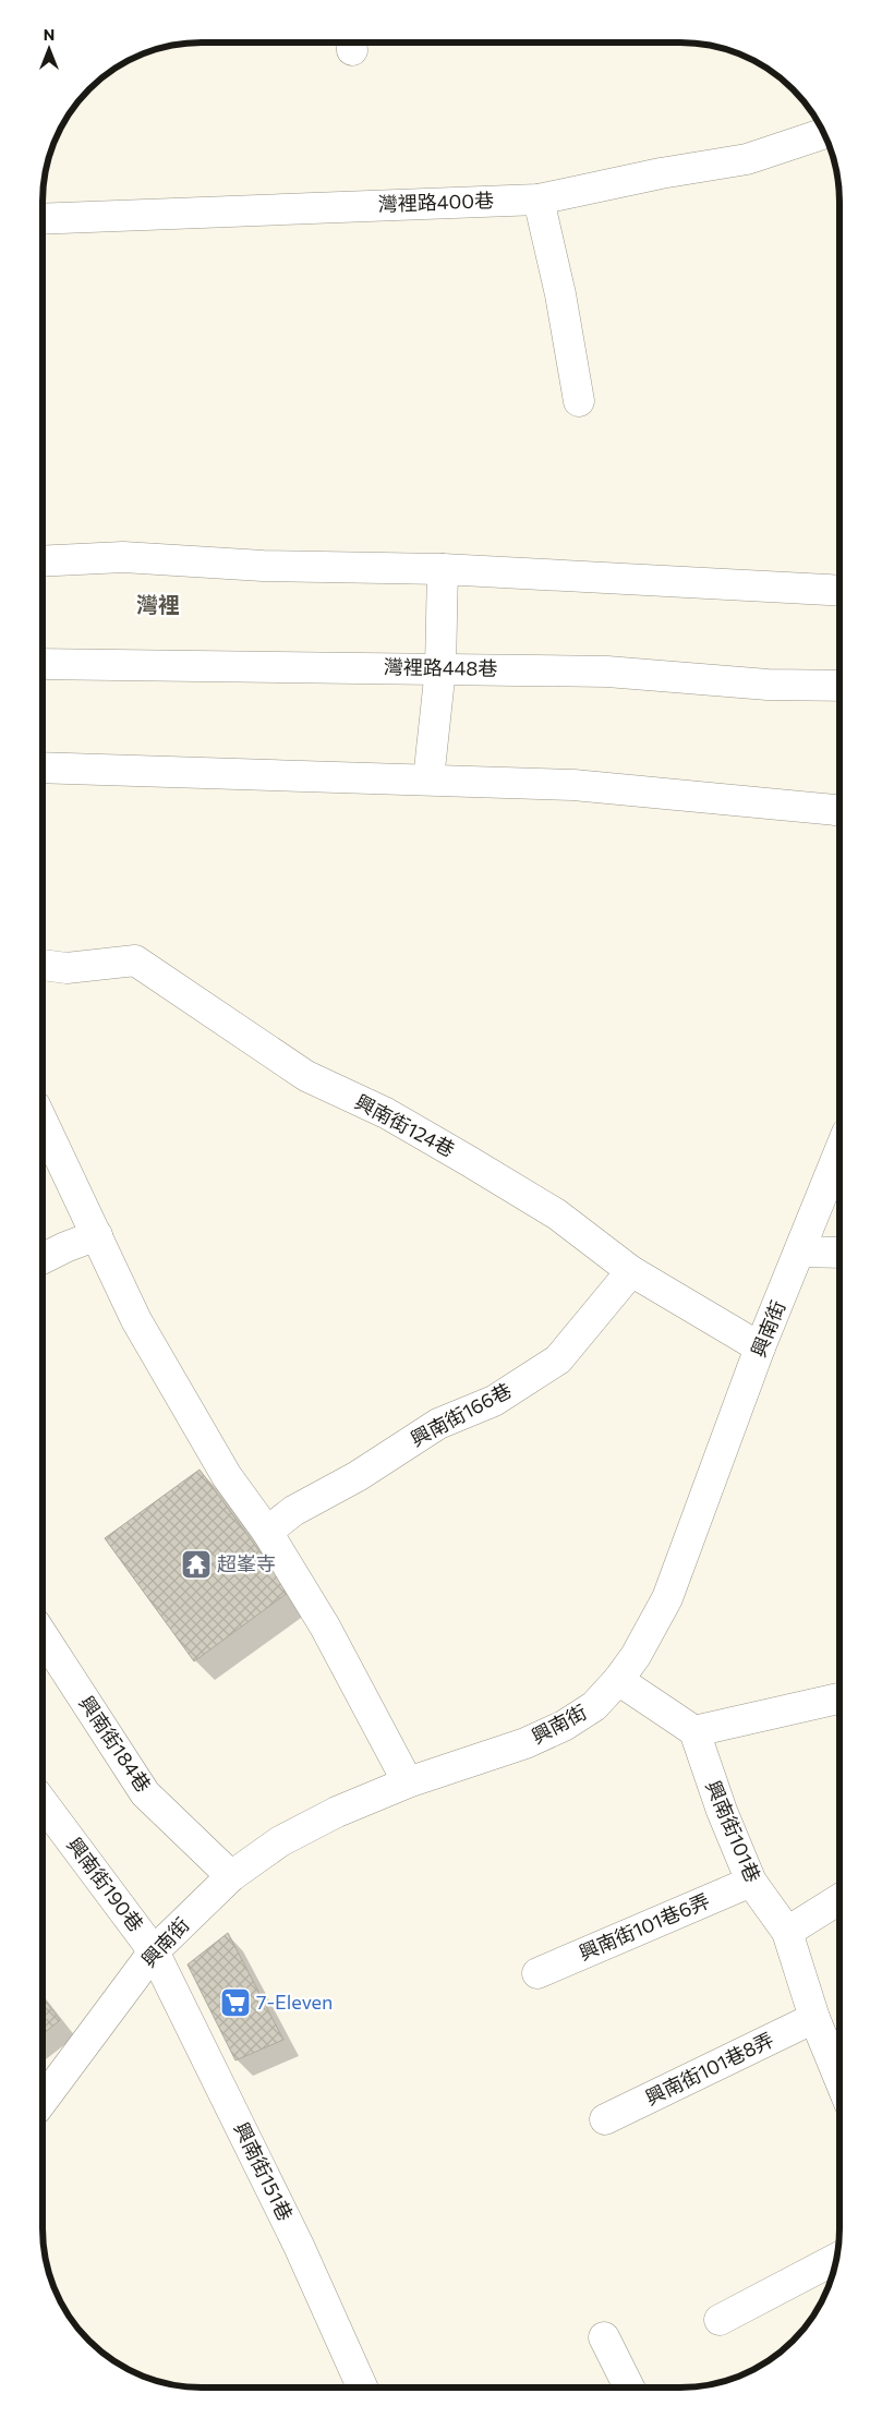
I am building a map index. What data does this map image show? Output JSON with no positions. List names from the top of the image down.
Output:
{
  "streets": {
    "street": [
      "灣裡路400巷",
      "灣裡路448巷",
      "興南街124巷",
      "興南街",
      "興南街166巷",
      "興南街184巷",
      "興南街101巷",
      "興南街190巷",
      "興南街101巷6弄",
      "興南街101巷8弄",
      "興南街151巷"
    ]
  },
  "crossings": [
    ["興南街124巷", "興南街"],
    ["興南街124巷", "興南街166巷"],
    ["興南街", "興南街184巷"],
    ["興南街", "興南街190巷"],
    ["興南街", "興南街151巷"],
    ["興南街101巷", "興南街101巷6弄"],
    ["興南街101巷", "興南街101巷8弄"],
    ["興南街190巷", "興南街151巷"]
  ],
  "districts": ["灣裡"],
  "places": {
    "temple": ["超峯寺"],
    "supermarket": ["7-Eleven"]
  },
  "north": "top"
}
